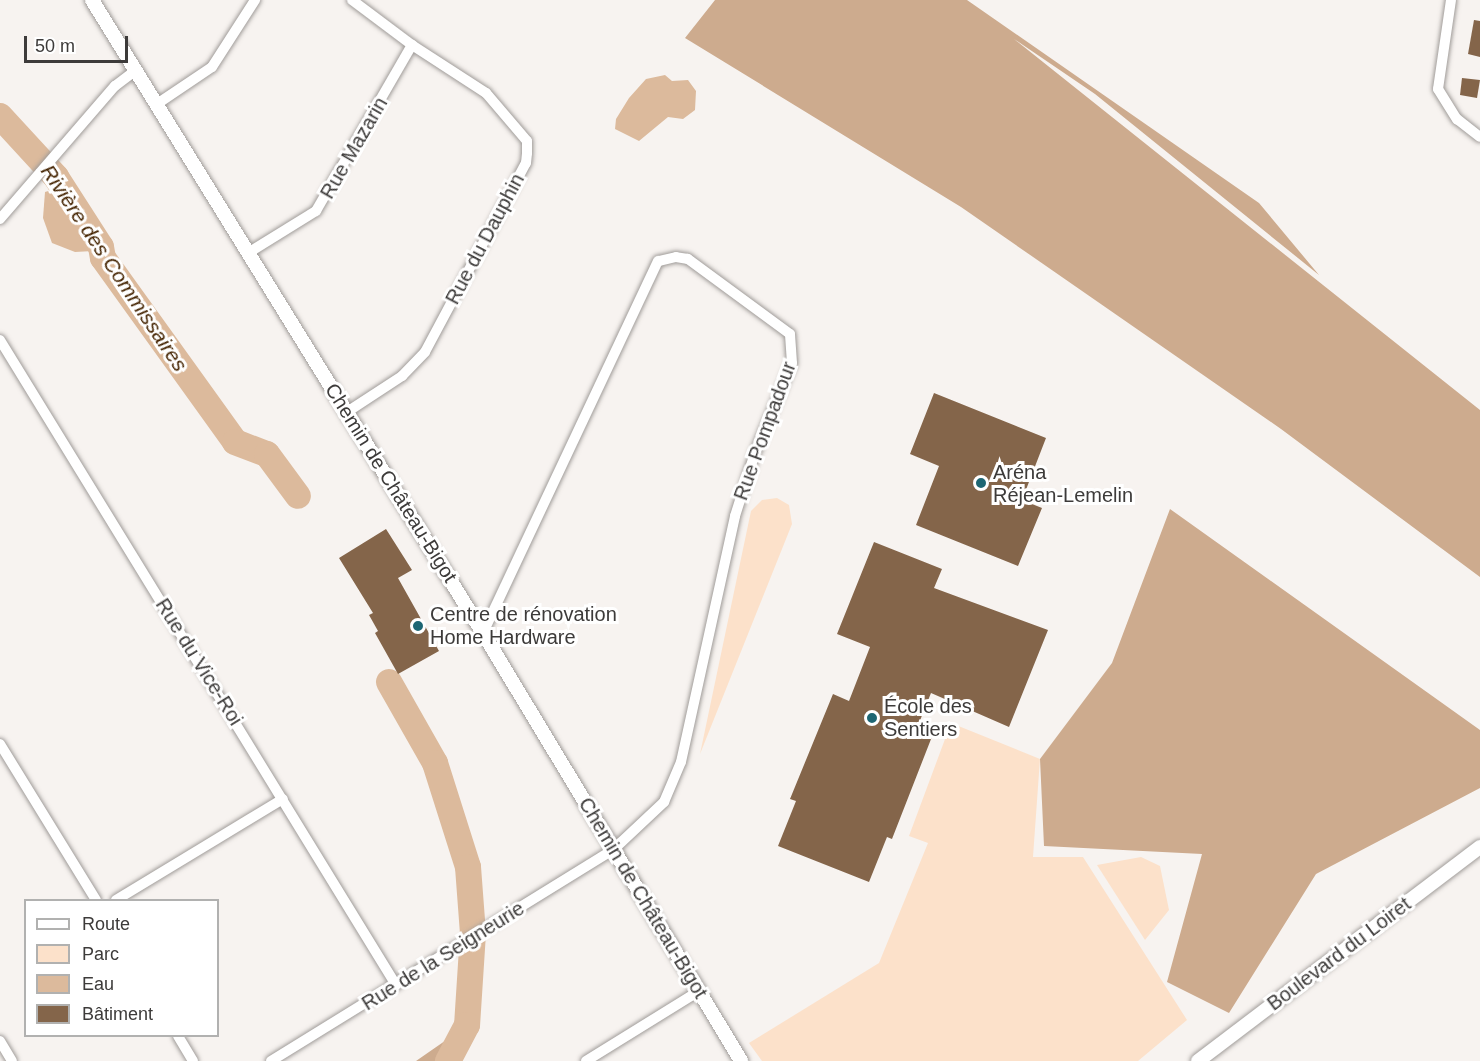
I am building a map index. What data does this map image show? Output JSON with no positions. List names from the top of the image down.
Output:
{
  "streets": {
    "street": [
      "Rue Mazarin",
      "Rue du Dauphin",
      "Rue Pompadour",
      "Chemin de Château-Bigot",
      "Rue du Vice-Roi",
      "Boulevard du Loiret",
      "Rue de la Seigneurie"
    ]
  },
  "crossings": [
    ["Rue Mazarin", "Rue du Dauphin"],
    ["Rue Mazarin", "Chemin de Château-Bigot"],
    ["Rue du Dauphin", "Chemin de Château-Bigot"],
    ["Rue Pompadour", "Chemin de Château-Bigot"],
    ["Rue Pompadour", "Rue de la Seigneurie"],
    ["Chemin de Château-Bigot", "Rue de la Seigneurie"],
    ["Rue du Vice-Roi", "Rue de la Seigneurie"]
  ],
  "water": ["Rivière des Commissaires"],
  "places": ["Aréna Réjean‑Lemelin", "Centre de rénovation Home Hardware", "École des Sentiers"],
  "legend": [
    "Route",
    "Parc",
    "Eau",
    "Bâtiment"
  ],
  "scale_bar": "50 m"
}
